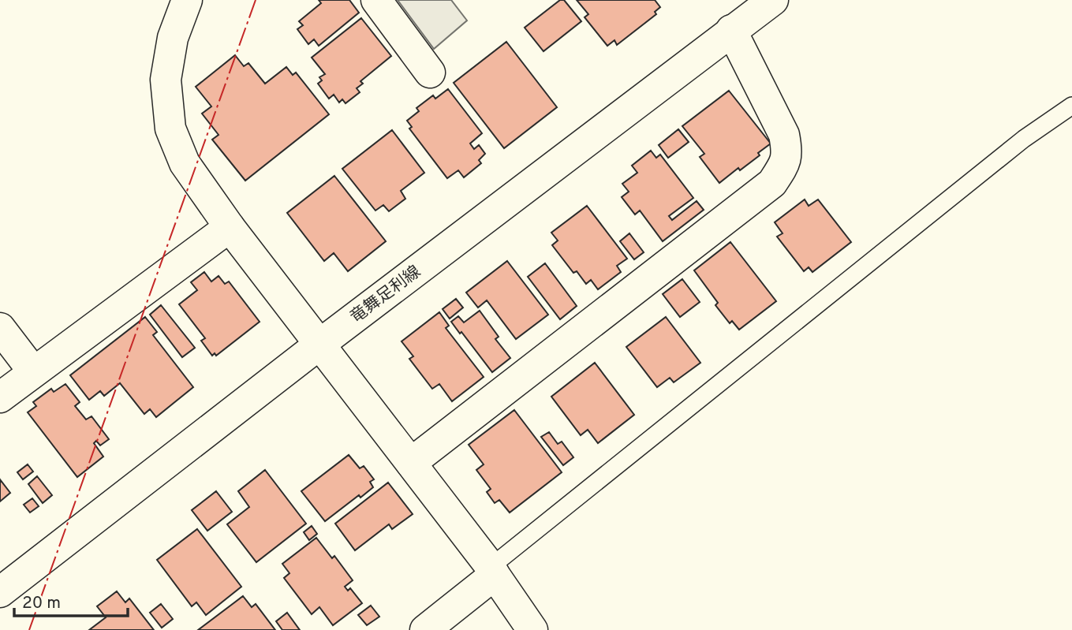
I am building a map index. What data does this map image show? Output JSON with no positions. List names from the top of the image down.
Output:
{
  "streets": {
    "street": ["竜舞足利線"]
  },
  "scale_bar": "20 m"
}
